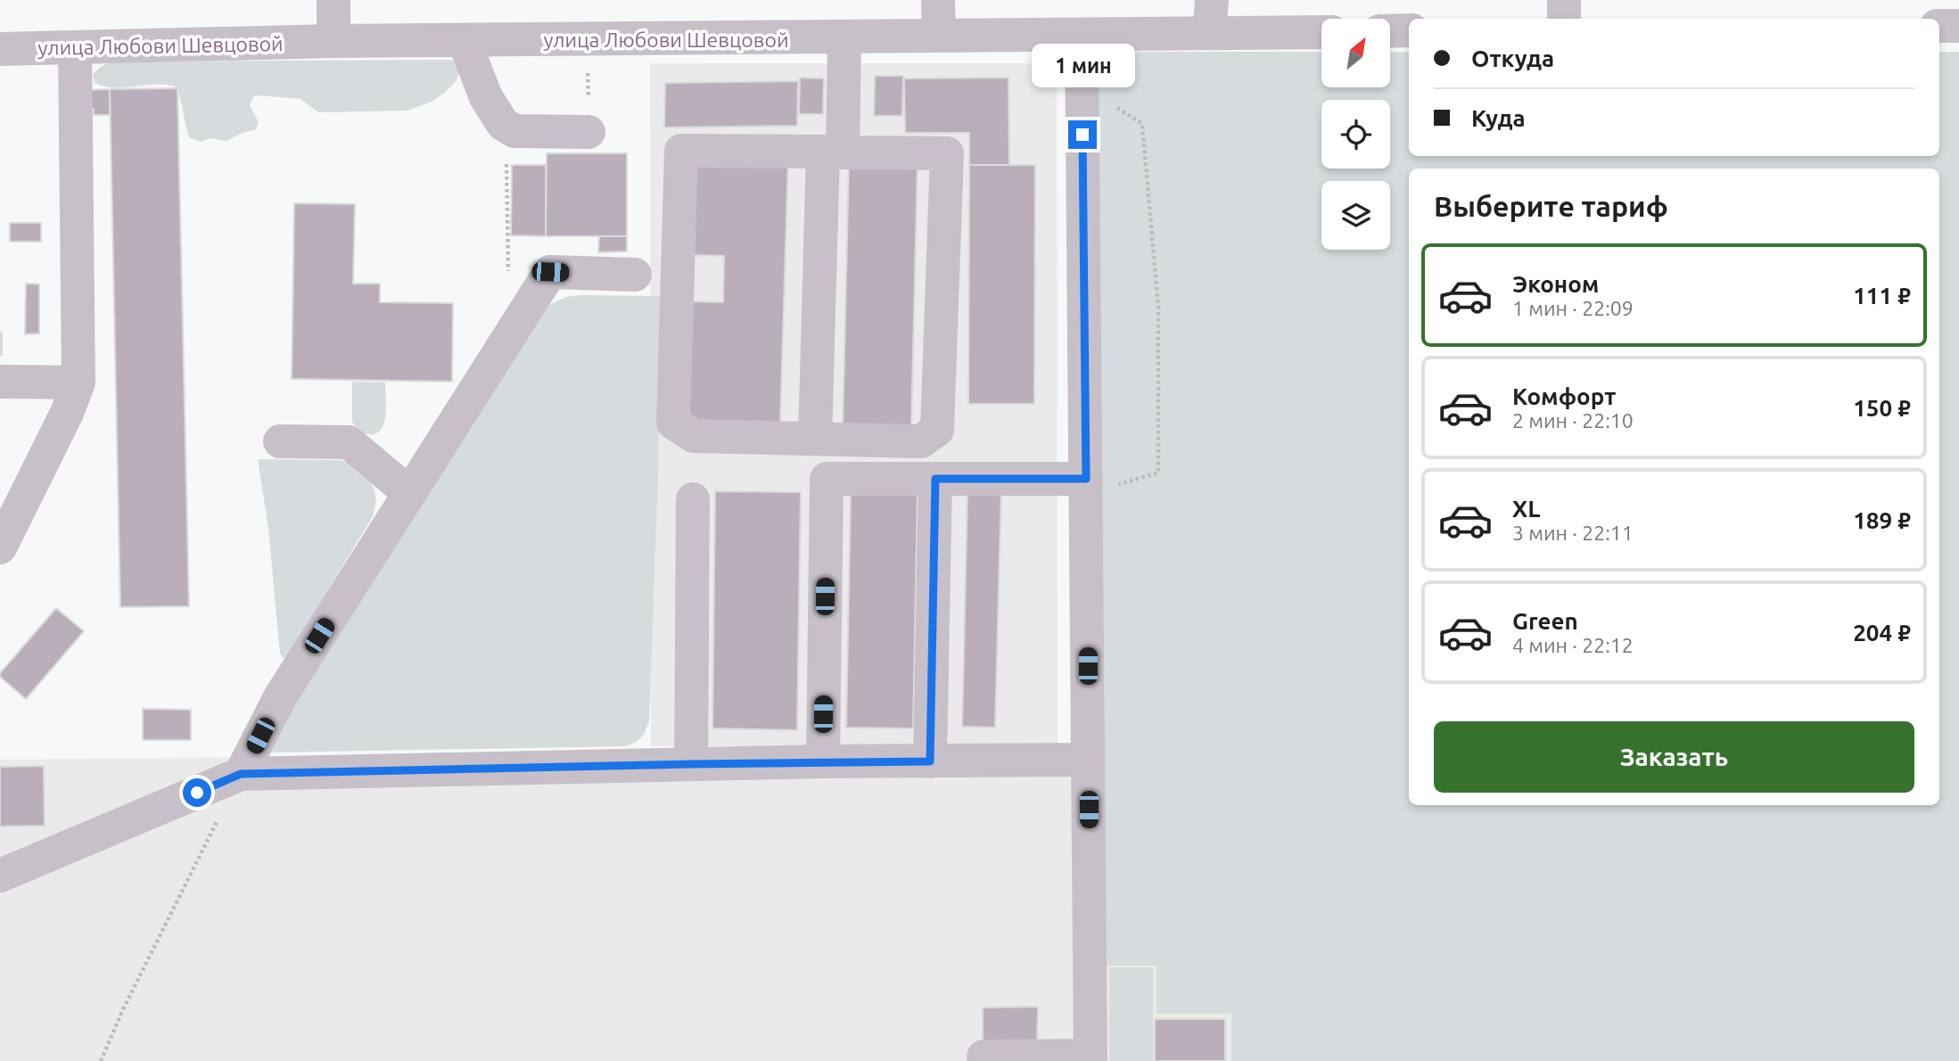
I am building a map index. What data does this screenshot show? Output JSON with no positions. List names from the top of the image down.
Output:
{
  "streets": {
    "street": ["улица Любови Шевцовой"]
  },
  "north": "top right",
  "page": {
    "banner": ["Откуда", "Куда"],
    "bubble": "1 мин",
    "heading": "Выберите тариф",
    "list": [
      {
        "name": "Эконом",
        "note": "1 мин · 22:09",
        "value": "111 ₽"
      },
      {
        "name": "Комфорт",
        "note": "2 мин · 22:10",
        "value": "150 ₽"
      },
      {
        "name": "XL",
        "note": "3 мин · 22:11",
        "value": "189 ₽"
      },
      {
        "name": "Green",
        "note": "4 мин · 22:12",
        "value": "204 ₽"
      }
    ],
    "buttons": "Заказать"
  }
}
